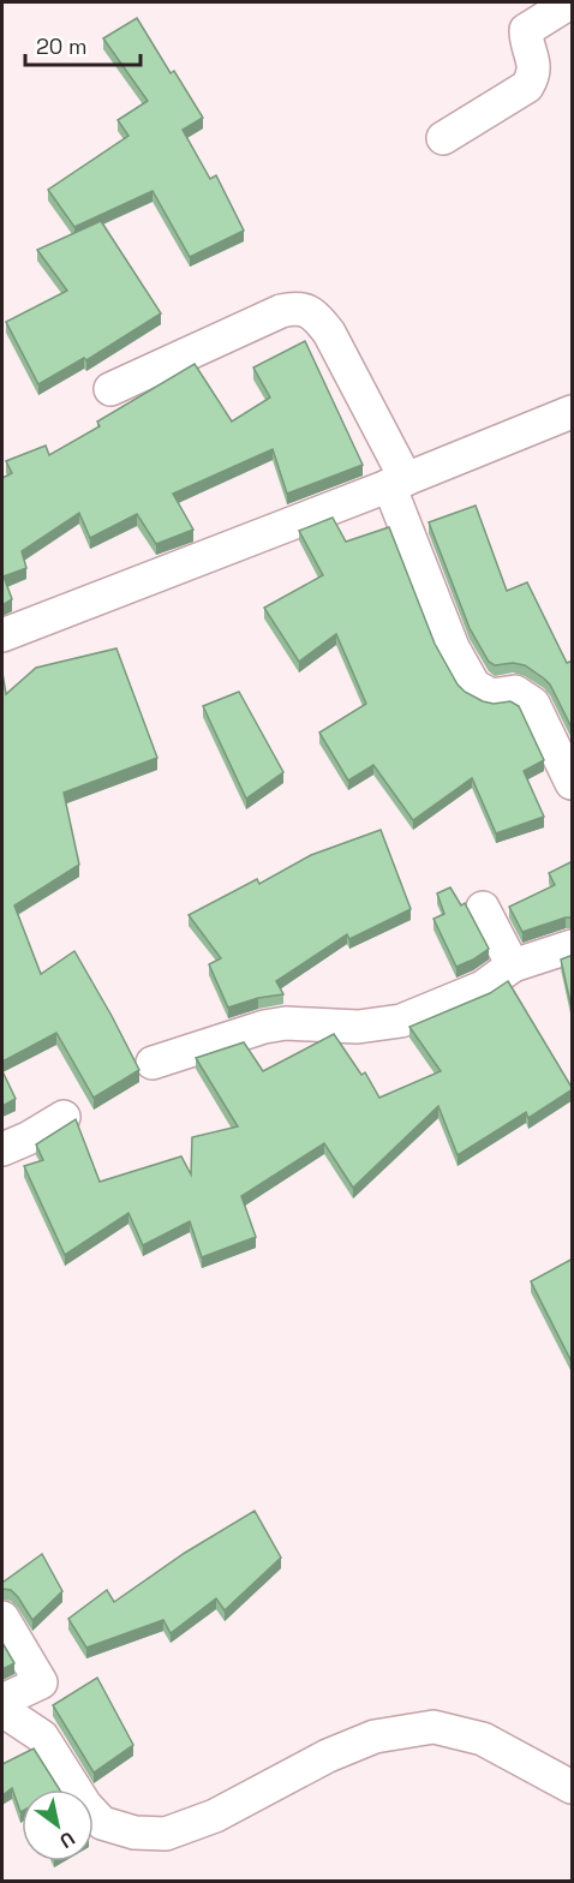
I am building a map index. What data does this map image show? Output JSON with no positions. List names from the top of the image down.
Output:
{
  "scale_bar": "20 m",
  "north": "bottom right"
}
